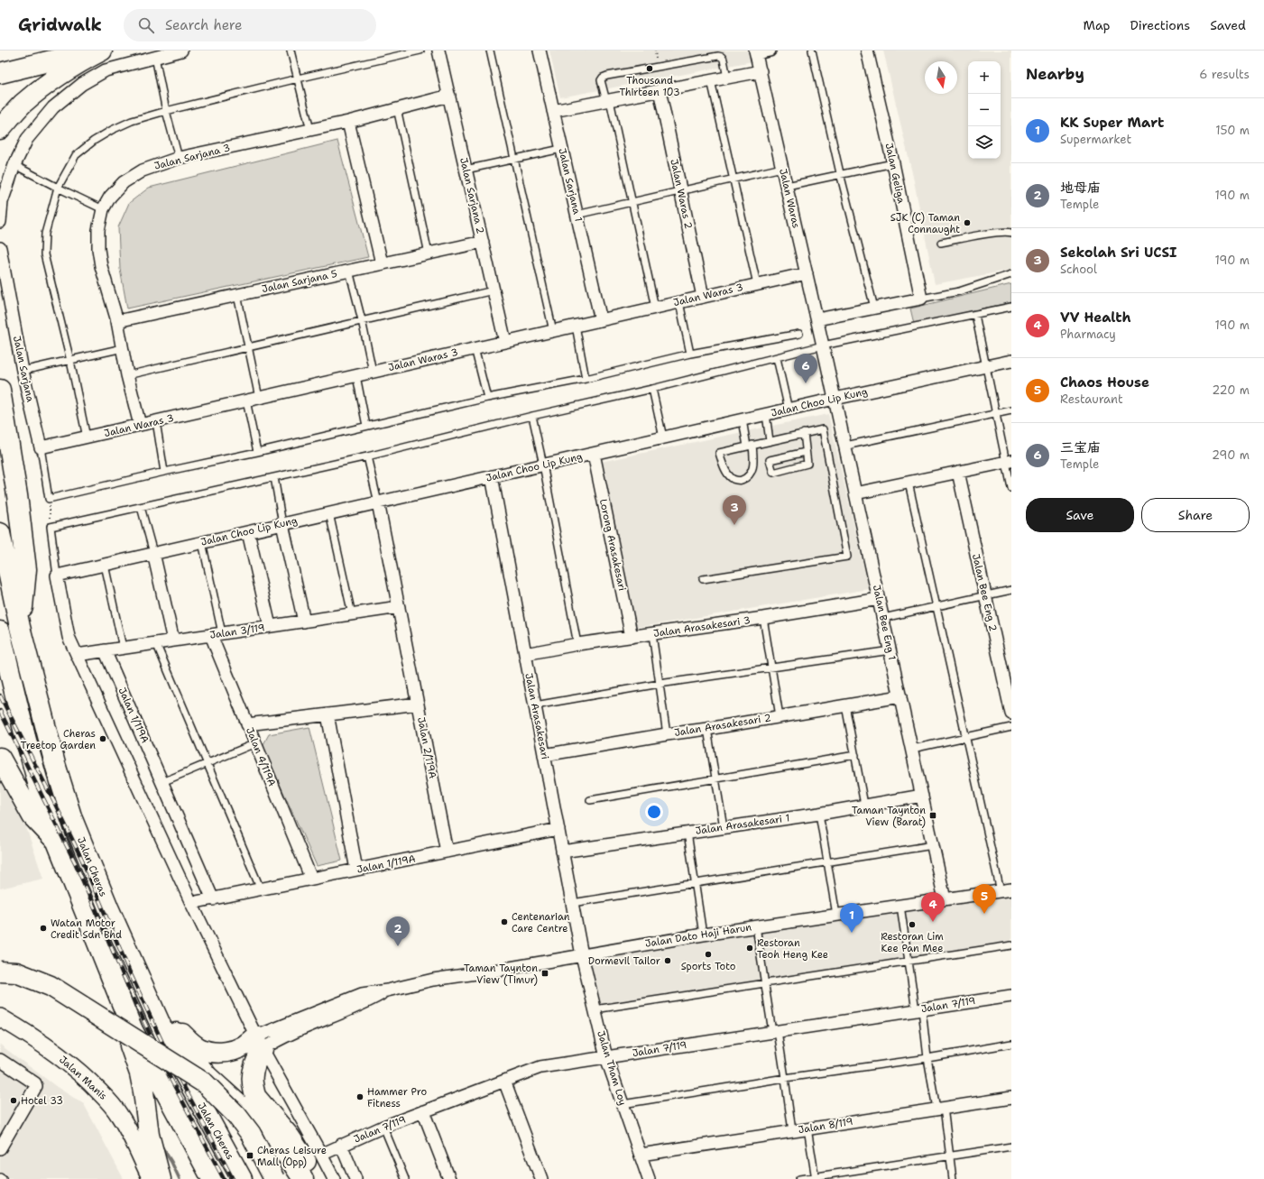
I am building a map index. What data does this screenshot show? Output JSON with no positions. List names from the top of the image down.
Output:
{
  "streets": {
    "highway": ["Jalan Cheras"],
    "street": [
      "Jalan Sarjana 3",
      "Jalan Geliga",
      "Jalan Sarjana 1",
      "Jalan Waras 2",
      "Jalan Sarjana 2",
      "Jalan Waras",
      "Jalan Sarjana 5",
      "Jalan Waras 3",
      "Jalan Sarjana",
      "Jalan Choo Lip Kung",
      "Lorong Arasakesari",
      "Jalan Bee Eng 2",
      "Jalan Bee Eng 1",
      "Jalan Arasakesari 3",
      "Jalan 3/119",
      "Jalan 1/119A",
      "Jalan Arasakesari",
      "Jalan Arasakesari 2",
      "Jalan 2/119A",
      "Jalan 4/119A",
      "Jalan Arasakesari 1",
      "Jalan Dato Haji Harun",
      "Jalan 7/119",
      "Jalan Tham Loy",
      "Jalan Manis",
      "Jalan 8/119"
    ]
  },
  "crossings": [
    ["Jalan Sarjana 3", "Jalan Sarjana 2"],
    ["Jalan Sarjana 3", "Jalan Sarjana 5"],
    ["Jalan Sarjana 3", "Jalan Waras 3"],
    ["Jalan Sarjana 1", "Jalan Waras 3"],
    ["Jalan Waras 2", "Jalan Waras 3"],
    ["Jalan Sarjana 2", "Jalan Sarjana 5"],
    ["Jalan Sarjana 2", "Jalan Waras 3"],
    ["Jalan Waras", "Jalan Waras 3"],
    ["Jalan Waras", "Jalan Bee Eng 1"],
    ["Jalan Waras 3", "Jalan Sarjana"],
    ["Jalan Choo Lip Kung", "Lorong Arasakesari"],
    ["Jalan Choo Lip Kung", "Jalan Bee Eng 1"],
    ["Jalan Choo Lip Kung", "Jalan Arasakesari"],
    ["Jalan Choo Lip Kung", "Jalan 2/119A"],
    ["Lorong Arasakesari", "Jalan Arasakesari 3"],
    ["Jalan Bee Eng 1", "Jalan Arasakesari 3"],
    ["Jalan Bee Eng 1", "Jalan Arasakesari 2"],
    ["Jalan Bee Eng 1", "Jalan Arasakesari 1"],
    ["Jalan Bee Eng 1", "Jalan Dato Haji Harun"],
    ["Jalan Arasakesari 3", "Jalan Arasakesari"],
    ["Jalan 3/119", "Jalan 1/119A"],
    ["Jalan 3/119", "Jalan 2/119A"],
    ["Jalan 3/119", "Jalan 4/119A"],
    ["Jalan 1/119A", "Jalan Arasakesari"],
    ["Jalan 1/119A", "Jalan 2/119A"],
    ["Jalan 1/119A", "Jalan 4/119A"],
    ["Jalan Arasakesari", "Jalan Arasakesari 2"],
    ["Jalan Arasakesari", "Jalan Arasakesari 1"],
    ["Jalan Arasakesari", "Jalan Dato Haji Harun"],
    ["Jalan Arasakesari", "Jalan Tham Loy"],
    ["Jalan Dato Haji Harun", "Jalan Tham Loy"],
    ["Jalan 7/119", "Jalan Tham Loy"],
    ["Jalan Tham Loy", "Jalan 8/119"]
  ],
  "places": {
    "other": [
      "Thousand Thirteen 103",
      "SJK (C) Taman Connaught",
      "Cheras Treetop Garden",
      "Centenarian Care Centre",
      "Restoran Lim Kee Pan Mee",
      "Watan Motor Credit Sdn Bhd",
      "Restoran Teoh Heng Kee",
      "Sports Toto",
      "Dormevil Tailor",
      "Hammer Pro Fitness",
      "Hotel 33"
    ],
    "transit": ["Taman Taynton View (Barat)", "Taman Taynton View (Timur)", "Cheras Leisure Mall (Opp)"]
  },
  "north": "bottom",
  "page": {
    "header": "Gridwalk",
    "search": "Search here",
    "nav": ["Map", "Directions", "Saved"],
    "heading": ["Nearby", "6 results"],
    "map_buttons": ["+", "−"],
    "list": [
      {
        "mark": "1",
        "name": "KK Super Mart",
        "note": "Supermarket",
        "value": "150 m"
      },
      {
        "mark": "2",
        "name": "地母庙",
        "note": "Temple",
        "value": "190 m"
      },
      {
        "mark": "3",
        "name": "Sekolah Sri UCSI",
        "note": "School",
        "value": "190 m"
      },
      {
        "mark": "4",
        "name": "VV Health",
        "note": "Pharmacy",
        "value": "190 m"
      },
      {
        "mark": "5",
        "name": "Chaos House",
        "note": "Restaurant",
        "value": "220 m"
      },
      {
        "mark": "6",
        "name": "三宝庙",
        "note": "Temple",
        "value": "290 m"
      }
    ],
    "pins": [
      "6",
      "3",
      "5",
      "4",
      "1",
      "2"
    ],
    "buttons": ["Save", "Share"]
  }
}
